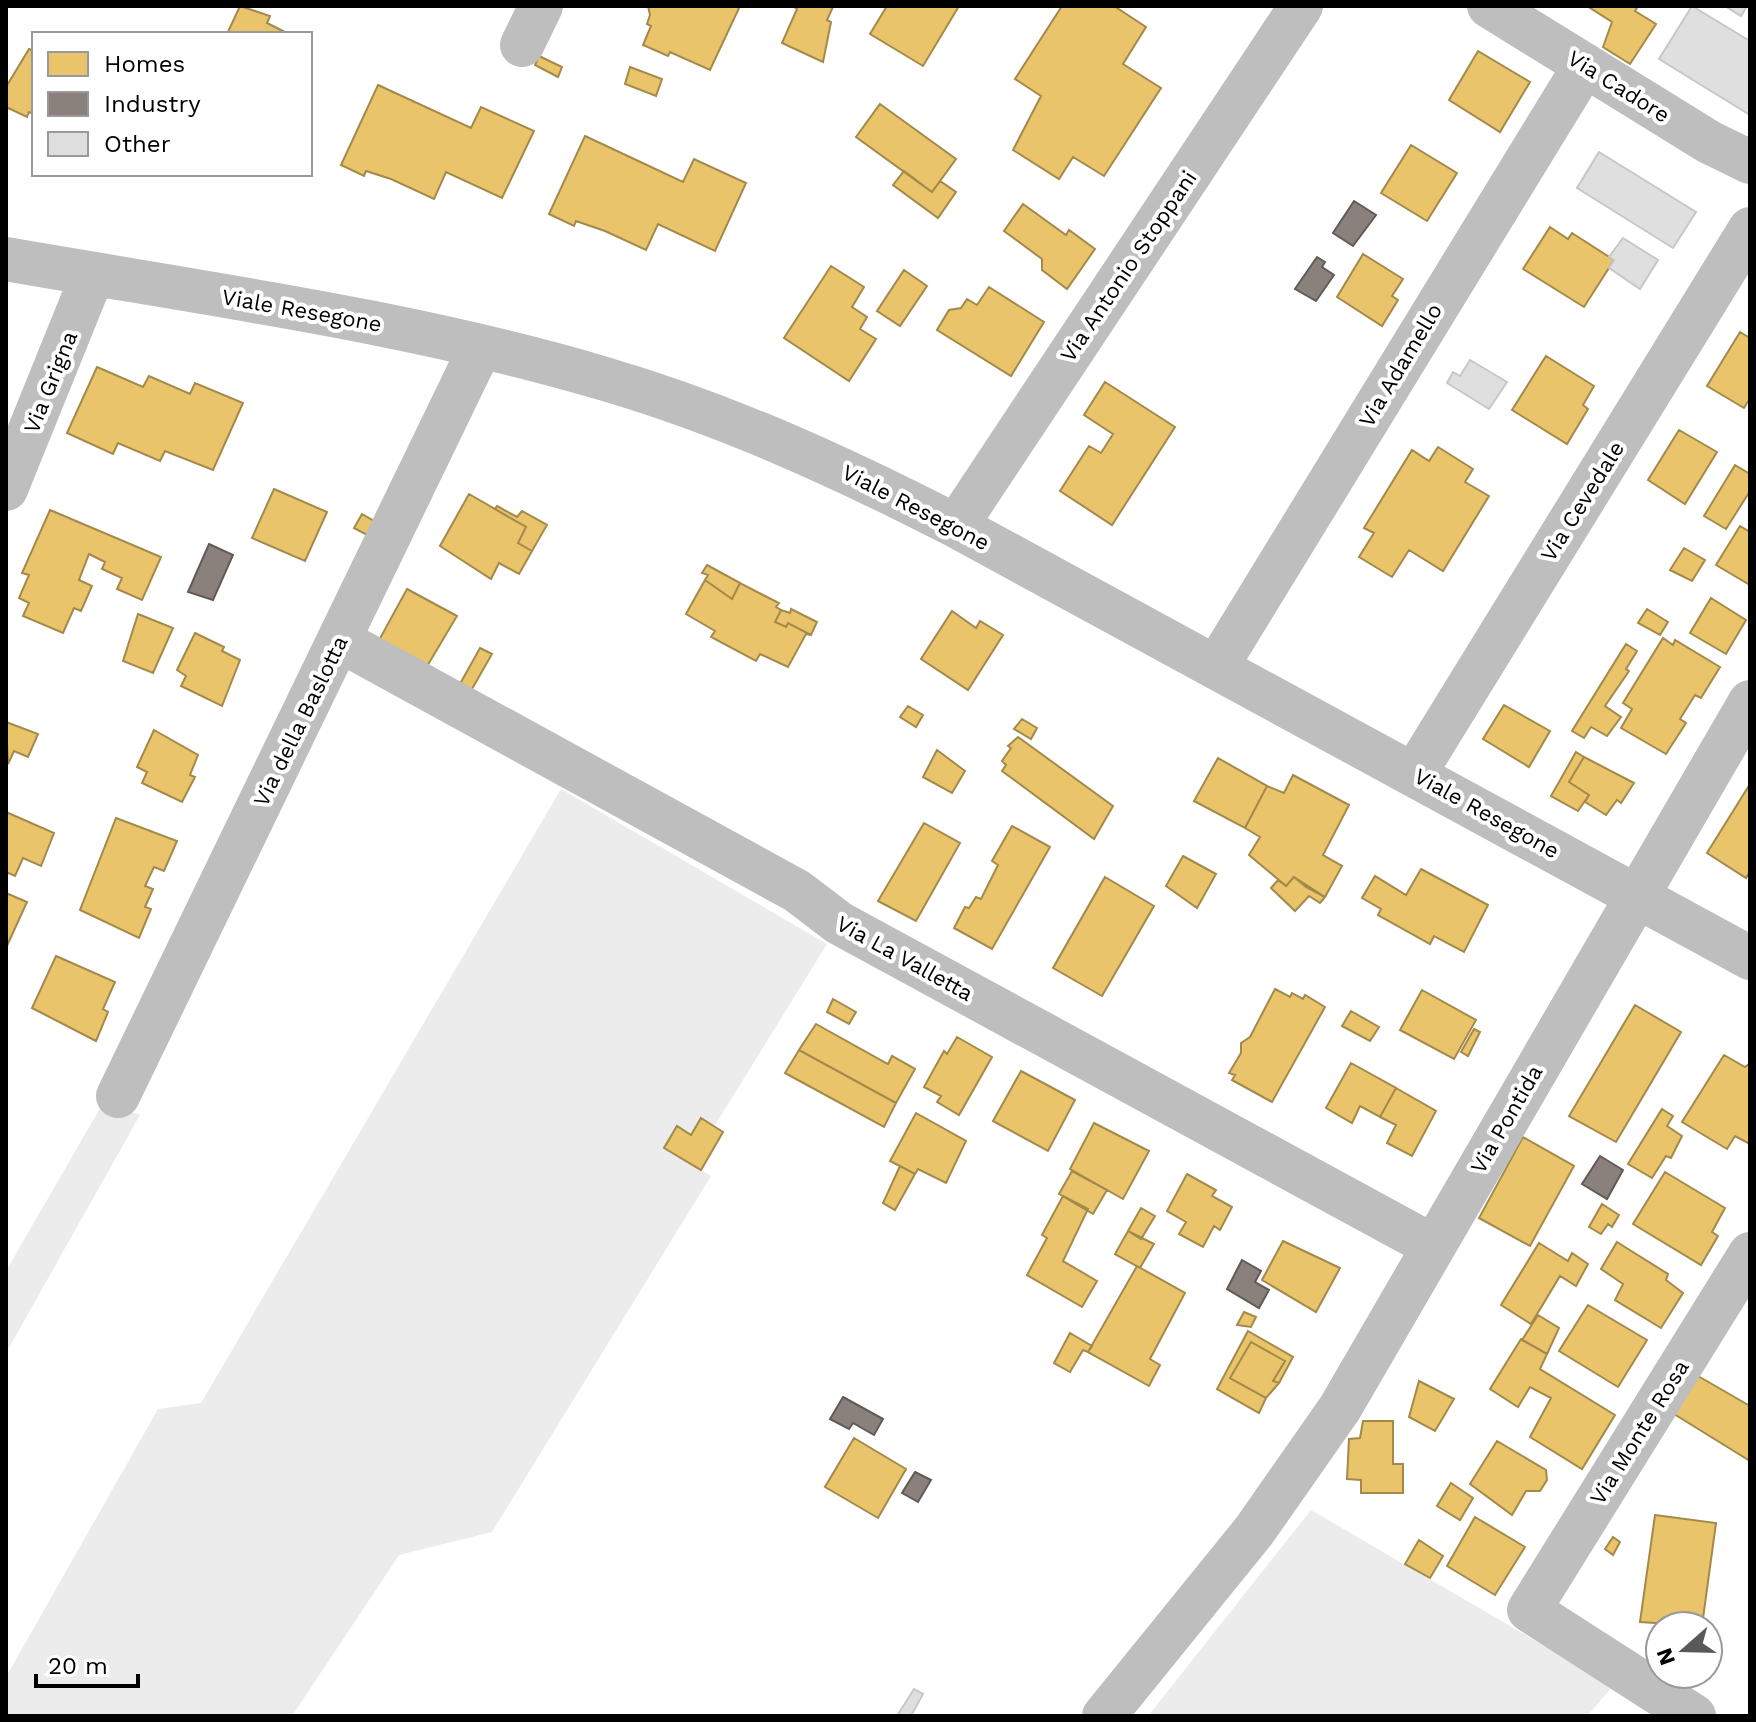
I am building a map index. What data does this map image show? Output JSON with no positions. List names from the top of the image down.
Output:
{
  "streets": {
    "street": [
      "Via Cadore",
      "Via Antonio Stoppani",
      "Viale Resegone",
      "Via Adamello",
      "Via Grigna",
      "Via Cevedale",
      "Via della Baslotta",
      "Via La Valletta",
      "Via Pontida",
      "Via Monte Rosa"
    ]
  },
  "crossings": [
    ["Via Cadore", "Via Adamello"],
    ["Via Antonio Stoppani", "Viale Resegone"],
    ["Viale Resegone", "Via Adamello"],
    ["Viale Resegone", "Via Grigna"],
    ["Viale Resegone", "Via Cevedale"],
    ["Viale Resegone", "Via della Baslotta"],
    ["Viale Resegone", "Via Pontida"],
    ["Via della Baslotta", "Via La Valletta"],
    ["Via La Valletta", "Via Pontida"]
  ],
  "legend": ["Homes", "Industry", "Other"],
  "scale_bar": "20 m",
  "north": "left"
}
